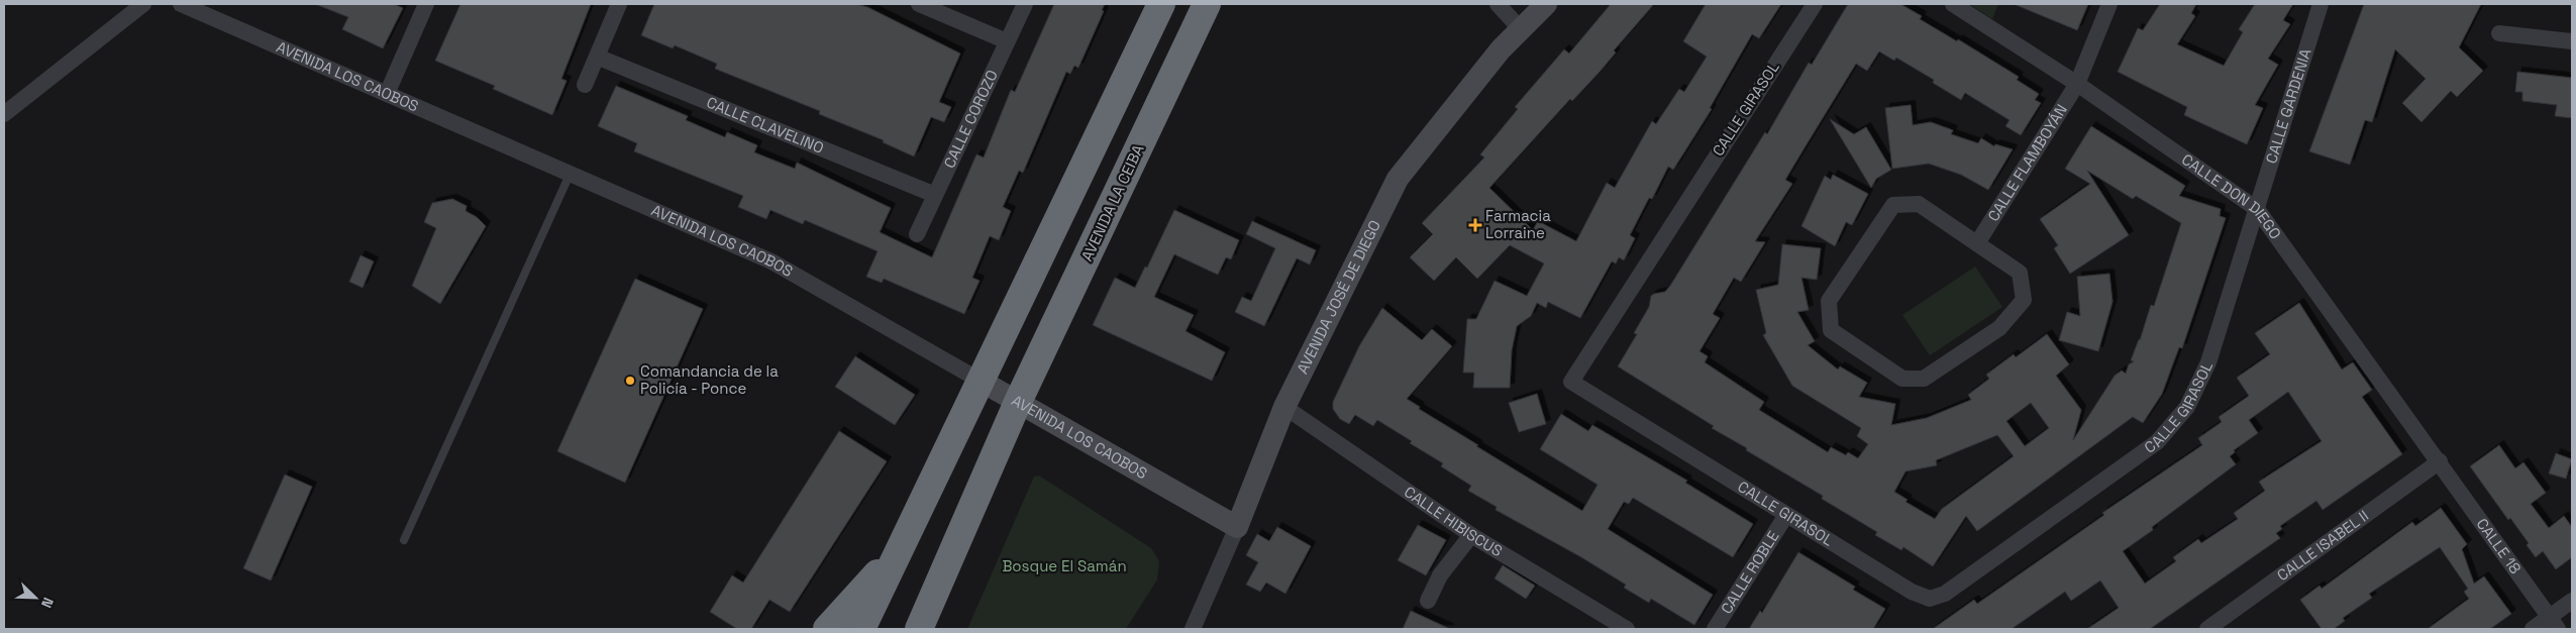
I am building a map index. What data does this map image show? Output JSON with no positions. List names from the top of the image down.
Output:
{
  "streets": {
    "highway": ["AVENIDA LA CEIBA"],
    "street": [
      "AVENIDA LOS CAOBOS",
      "CALLE GARDENIA",
      "CALLE GIRASOL",
      "CALLE COROZO",
      "CALLE CLAVELINO",
      "CALLE FLAMBOYÁN",
      "CALLE DON DIEGO",
      "AVENIDA JOSÉ DE DIEGO",
      "CALLE HIBISCUS",
      "CALLE ISABEL II",
      "CALLE 18",
      "CALLE ROBLE"
    ]
  },
  "crossings": [
    ["AVENIDA LOS CAOBOS", "AVENIDA LA CEIBA"],
    ["AVENIDA LOS CAOBOS", "AVENIDA JOSÉ DE DIEGO"],
    ["CALLE GARDENIA", "CALLE GIRASOL"],
    ["CALLE GARDENIA", "CALLE DON DIEGO"],
    ["CALLE GIRASOL", "CALLE DON DIEGO"],
    ["CALLE GIRASOL", "CALLE ROBLE"],
    ["CALLE COROZO", "CALLE CLAVELINO"],
    ["CALLE FLAMBOYÁN", "CALLE DON DIEGO"],
    ["CALLE DON DIEGO", "CALLE ISABEL II"],
    ["CALLE DON DIEGO", "CALLE 18"],
    ["AVENIDA JOSÉ DE DIEGO", "CALLE HIBISCUS"],
    ["CALLE ISABEL II", "CALLE 18"]
  ],
  "parks": ["Bosque El Samán"],
  "places": {
    "health": ["Farmacia Lorraine"],
    "other": ["Comandancia de la Policía - Ponce"]
  },
  "north": "bottom right"
}
